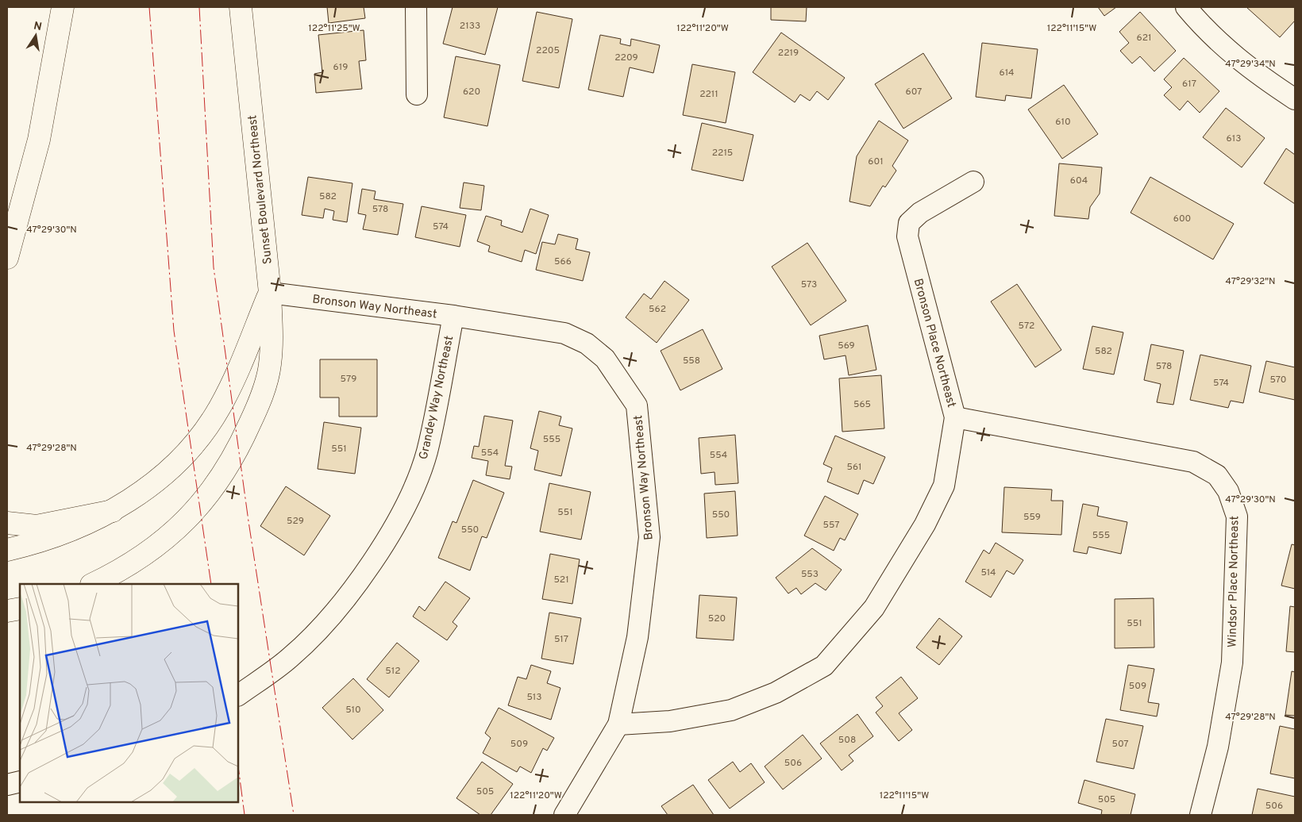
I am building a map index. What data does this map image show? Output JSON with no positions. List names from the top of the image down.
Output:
{
  "streets": {
    "main road": ["Sunset Boulevard Northeast"],
    "street": [
      "Bronson Way Northeast",
      "Bronson Place Northeast",
      "Grandey Way Northeast",
      "Windsor Place Northeast"
    ]
  },
  "crossings": [
    ["Sunset Boulevard Northeast", "Bronson Way Northeast"],
    ["Bronson Way Northeast", "Bronson Place Northeast"],
    ["Bronson Way Northeast", "Grandey Way Northeast"],
    ["Bronson Place Northeast", "Windsor Place Northeast"]
  ],
  "house_numbers": [
    "2133",
    "621",
    "2205",
    "2219",
    "2209",
    "619",
    "614",
    "617",
    "620",
    "607",
    "2211",
    "610",
    "613",
    "2215",
    "601",
    "604",
    "582",
    "578",
    "600",
    "574",
    "566",
    "573",
    "562",
    "572",
    "569",
    "582",
    "558",
    "578",
    "579",
    "570",
    "574",
    "565",
    "555",
    "551",
    "554",
    "554",
    "561",
    "551",
    "550",
    "559",
    "529",
    "557",
    "550",
    "555",
    "514",
    "553",
    "521",
    "520",
    "551",
    "517",
    "512",
    "509",
    "513",
    "510",
    "508",
    "509",
    "507",
    "506",
    "505",
    "505",
    "506"
  ],
  "north": "top",
  "coordinates": [
    "122°11'25\"W",
    "122°11'20\"W",
    "122°11'15\"W",
    "47°29'34\"N",
    "47°29'30\"N",
    "47°29'32\"N",
    "47°29'28\"N"
  ]
}
